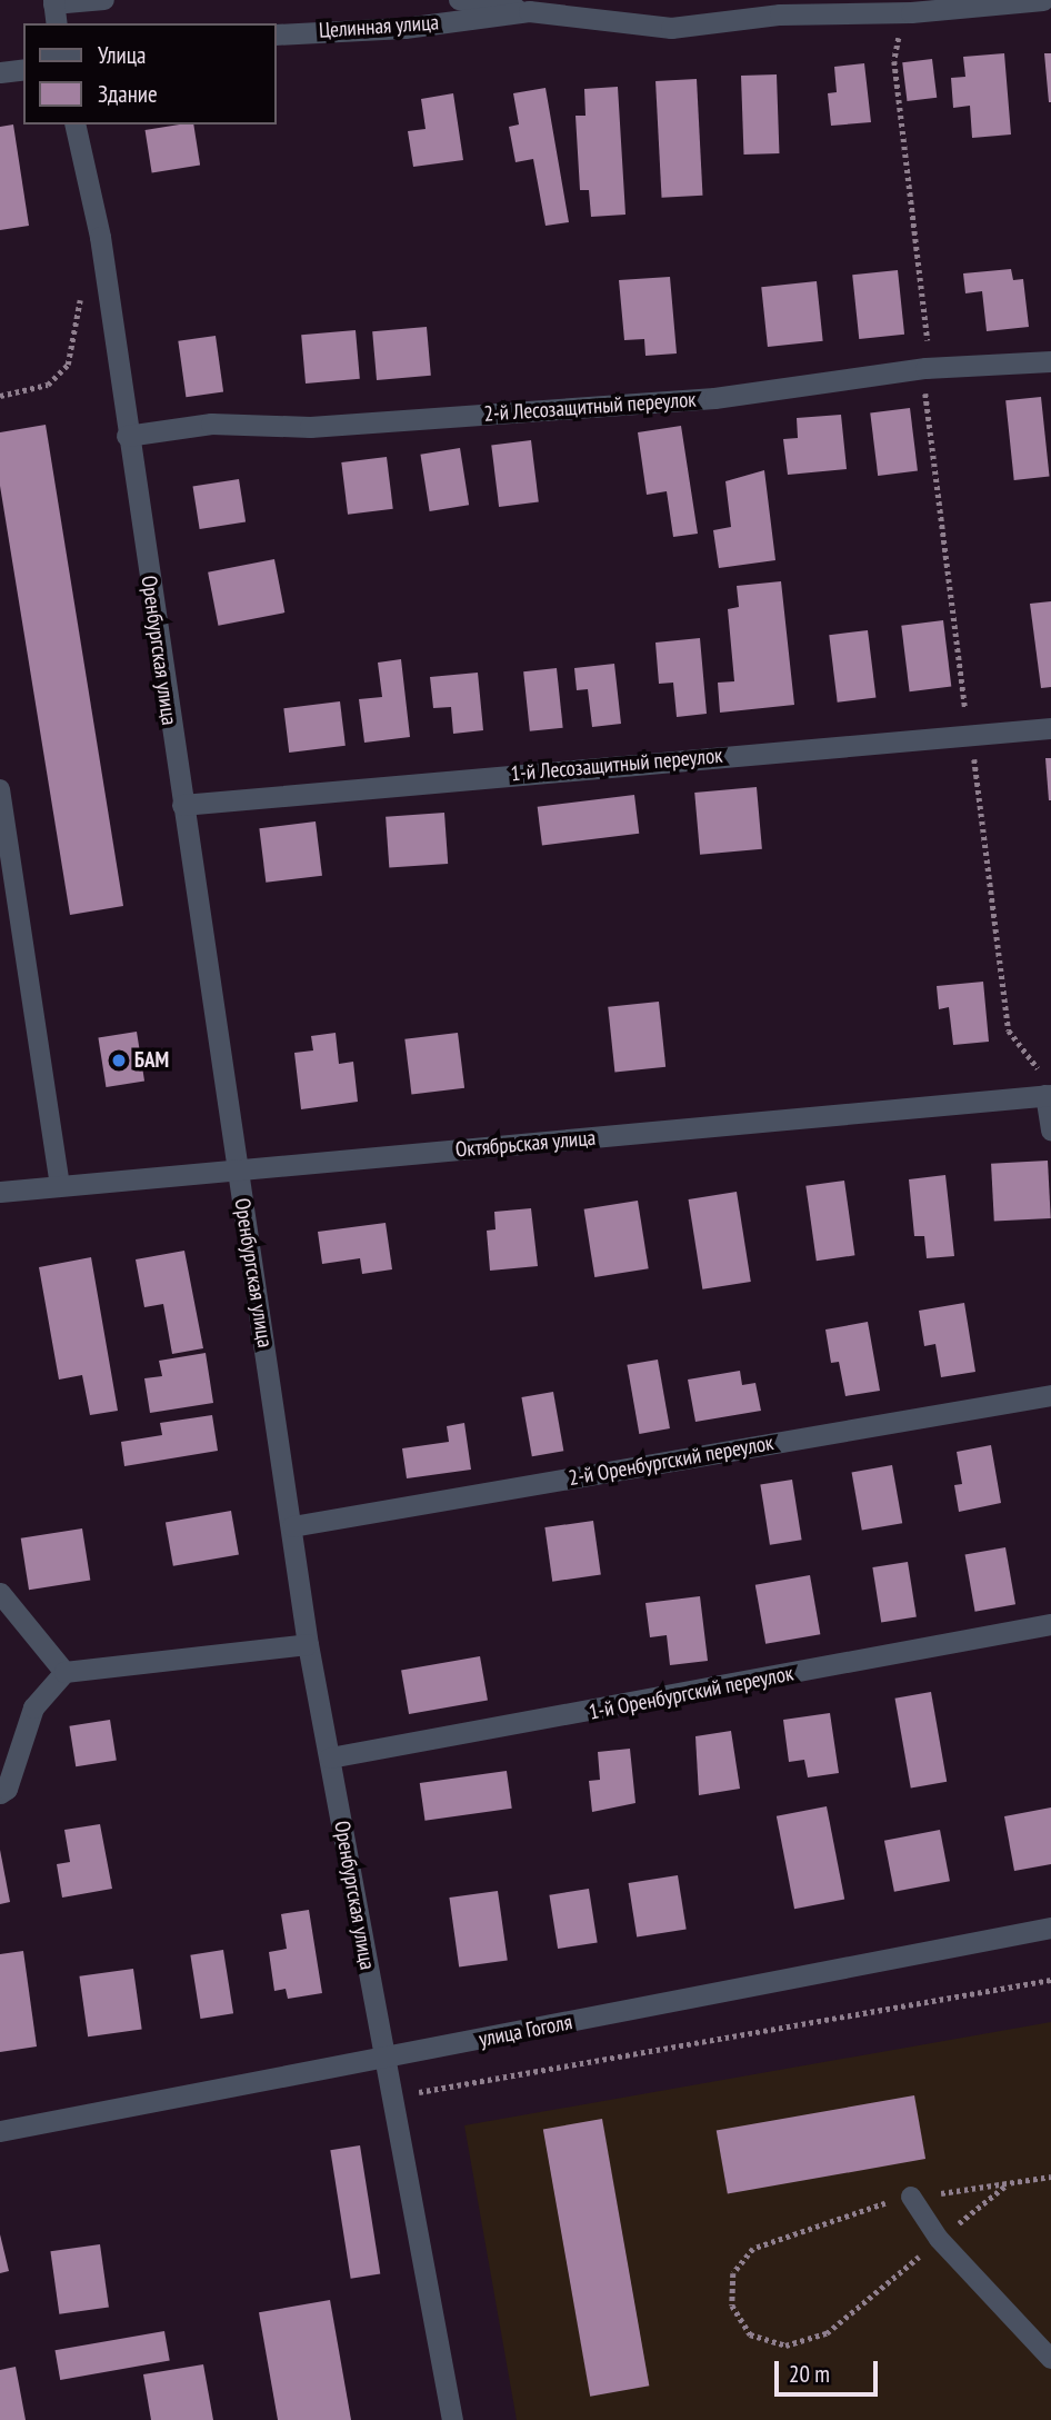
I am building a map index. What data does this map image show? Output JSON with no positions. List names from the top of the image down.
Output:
{
  "streets": {
    "street": [
      "Целинная улица",
      "2-й Лесозащитный переулок",
      "Оренбургская улица",
      "1-й Лесозащитный переулок",
      "Октябрьская улица",
      "2-й Оренбургский переулок",
      "1-й Оренбургский переулок",
      "улица Гоголя"
    ]
  },
  "crossings": [
    ["2-й Лесозащитный переулок", "Оренбургская улица"],
    ["Оренбургская улица", "1-й Лесозащитный переулок"],
    ["Оренбургская улица", "Октябрьская улица"],
    ["Оренбургская улица", "2-й Оренбургский переулок"],
    ["Оренбургская улица", "1-й Оренбургский переулок"],
    ["Оренбургская улица", "улица Гоголя"]
  ],
  "places": ["БАМ"],
  "legend": ["Улица", "Здание"],
  "scale_bar": "20 m"
}
